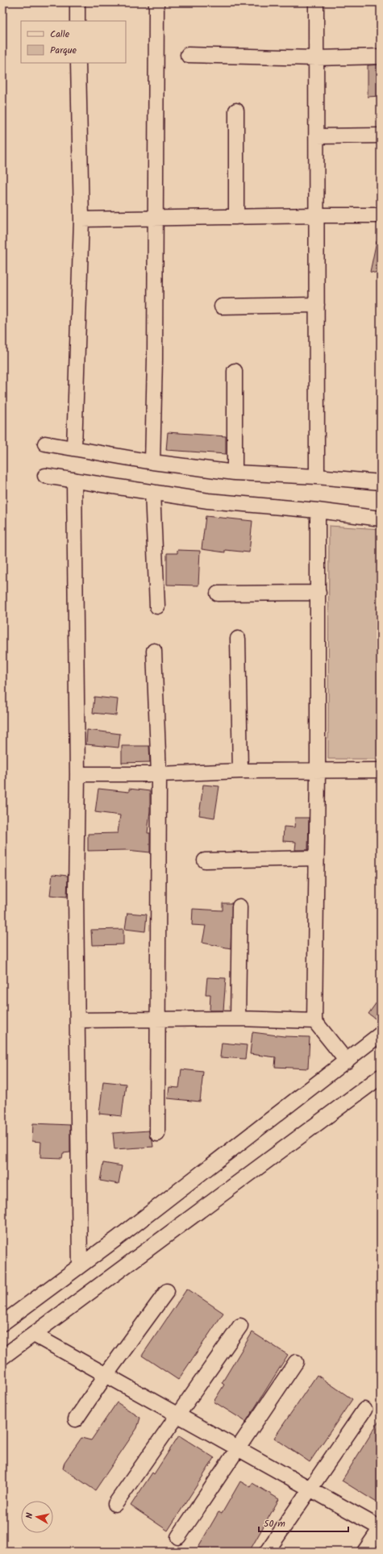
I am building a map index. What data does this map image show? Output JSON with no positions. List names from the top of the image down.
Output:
{
  "legend": ["Calle", "Parque"],
  "scale_bar": "50 m",
  "north": "left"
}
